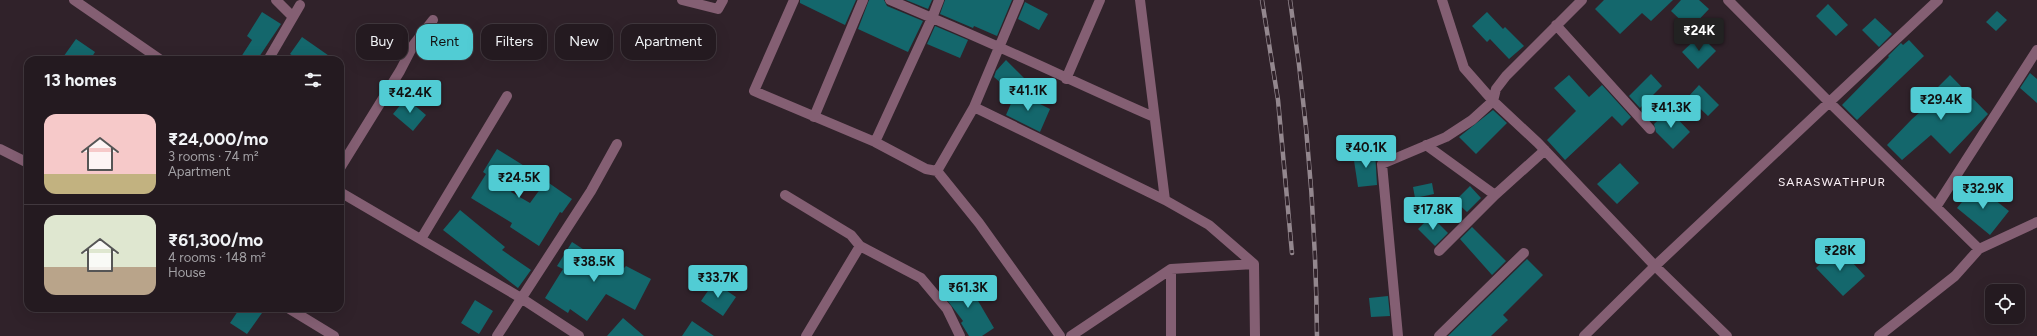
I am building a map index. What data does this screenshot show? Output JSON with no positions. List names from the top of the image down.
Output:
{
  "districts": ["SARASWATHPUR"],
  "page": {
    "price": [
      "₹24K",
      "₹41.1K",
      "₹42.4K",
      "₹29.4K",
      "₹41.3K",
      "₹40.1K",
      "₹24.5K",
      "₹32.9K",
      "₹17.8K",
      "₹28K",
      "₹38.5K",
      "₹33.7K",
      "₹61.3K"
    ],
    "chip": [
      "Buy",
      "Rent",
      "Filters",
      "New",
      "Apartment"
    ],
    "heading": "13 homes",
    "list": [
      {
        "name": "₹24,000/mo",
        "note": "3 rooms · 74 m² · Apartment"
      },
      {
        "name": "₹61,300/mo",
        "note": "4 rooms · 148 m² · House"
      }
    ]
  }
}
